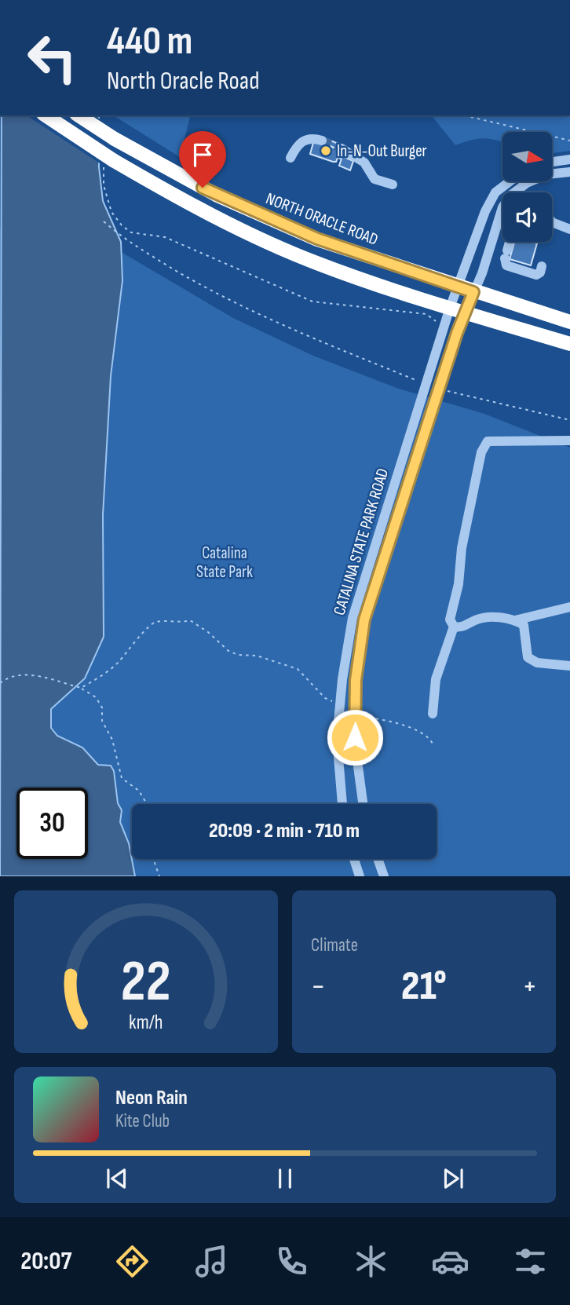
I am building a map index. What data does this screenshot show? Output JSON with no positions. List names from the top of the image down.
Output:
{
  "streets": {
    "highway": ["NORTH ORACLE ROAD"],
    "street": ["CATALINA STATE PARK ROAD"]
  },
  "crossings": [
    ["NORTH ORACLE ROAD", "CATALINA STATE PARK ROAD"]
  ],
  "parks": ["Catalina State Park"],
  "places": ["In-N-Out Burger"],
  "north": "right",
  "page": {
    "turn": ["440 m", "North Oracle Road"],
    "limit": "30",
    "trip": "20:09 · 2 min · 710 m",
    "tile": "Climate",
    "heat": ["−", "21°", "+"],
    "song": ["Neon Rain", "Kite Club"],
    "tabs": "20:07",
    "gauge": ["22", "km/h"]
  }
}
